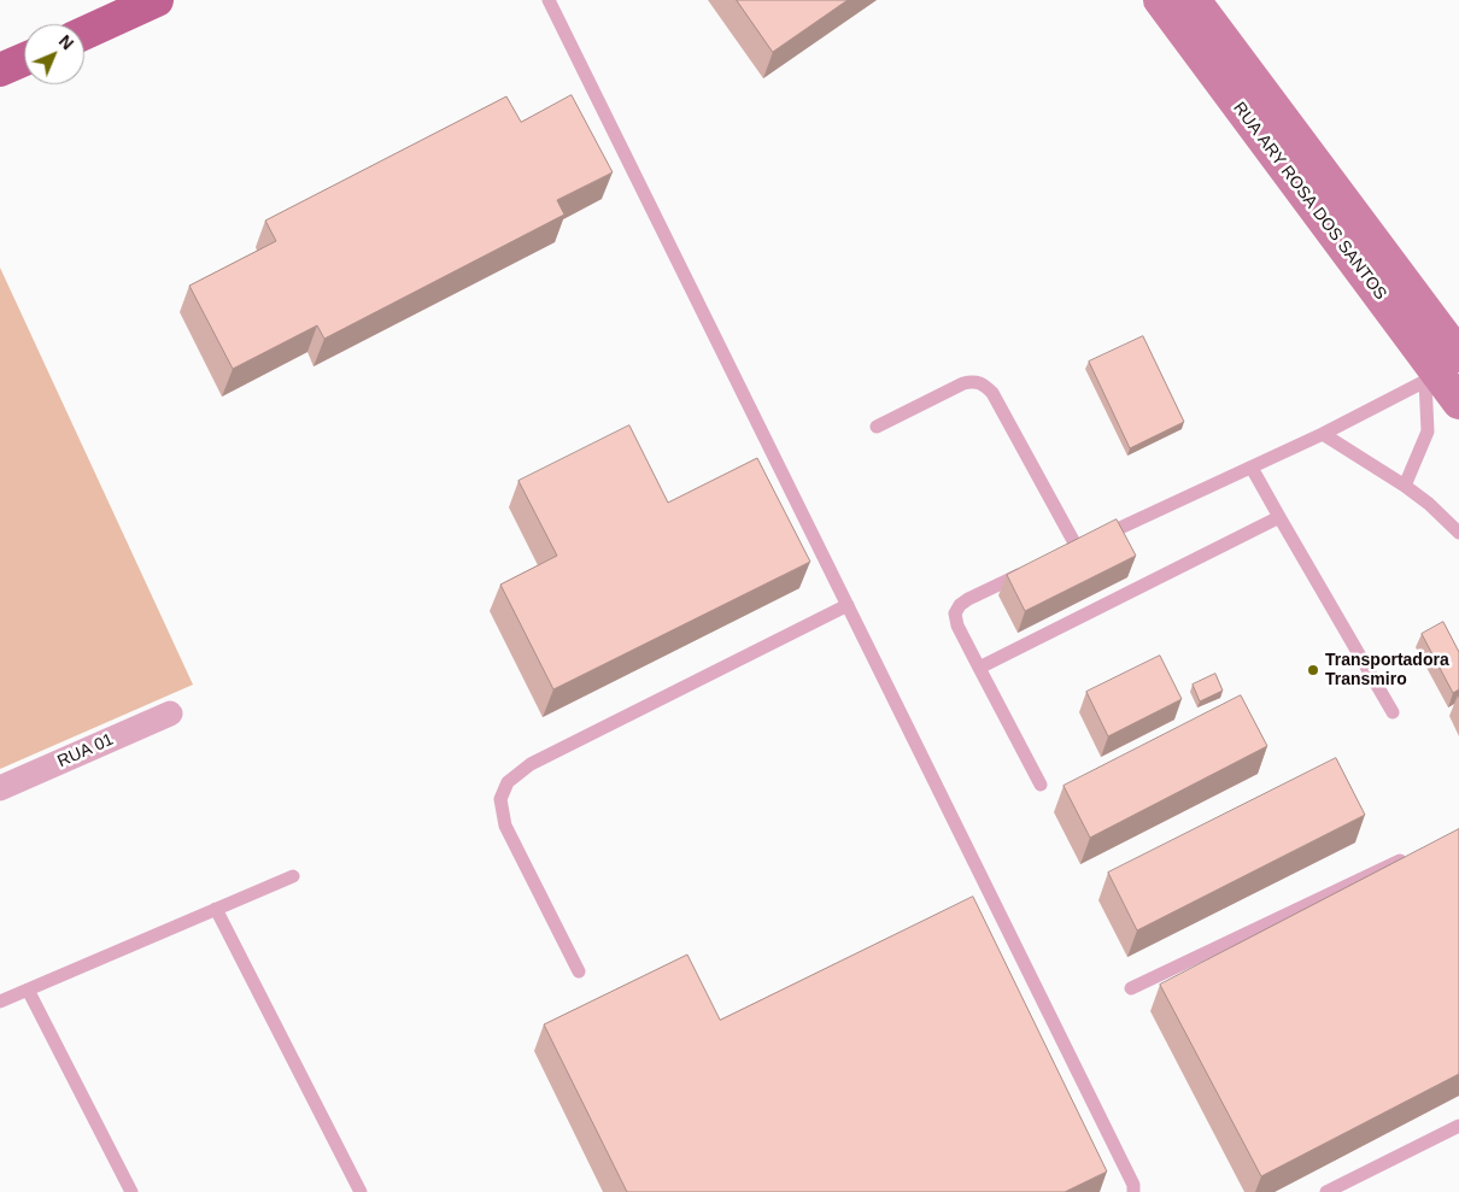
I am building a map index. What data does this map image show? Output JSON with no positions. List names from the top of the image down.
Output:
{
  "streets": {
    "main road": ["RUA ARY ROSA DOS SANTOS"],
    "street": ["RUA 01"]
  },
  "places": ["Transportadora Transmiro"],
  "north": "top right"
}
